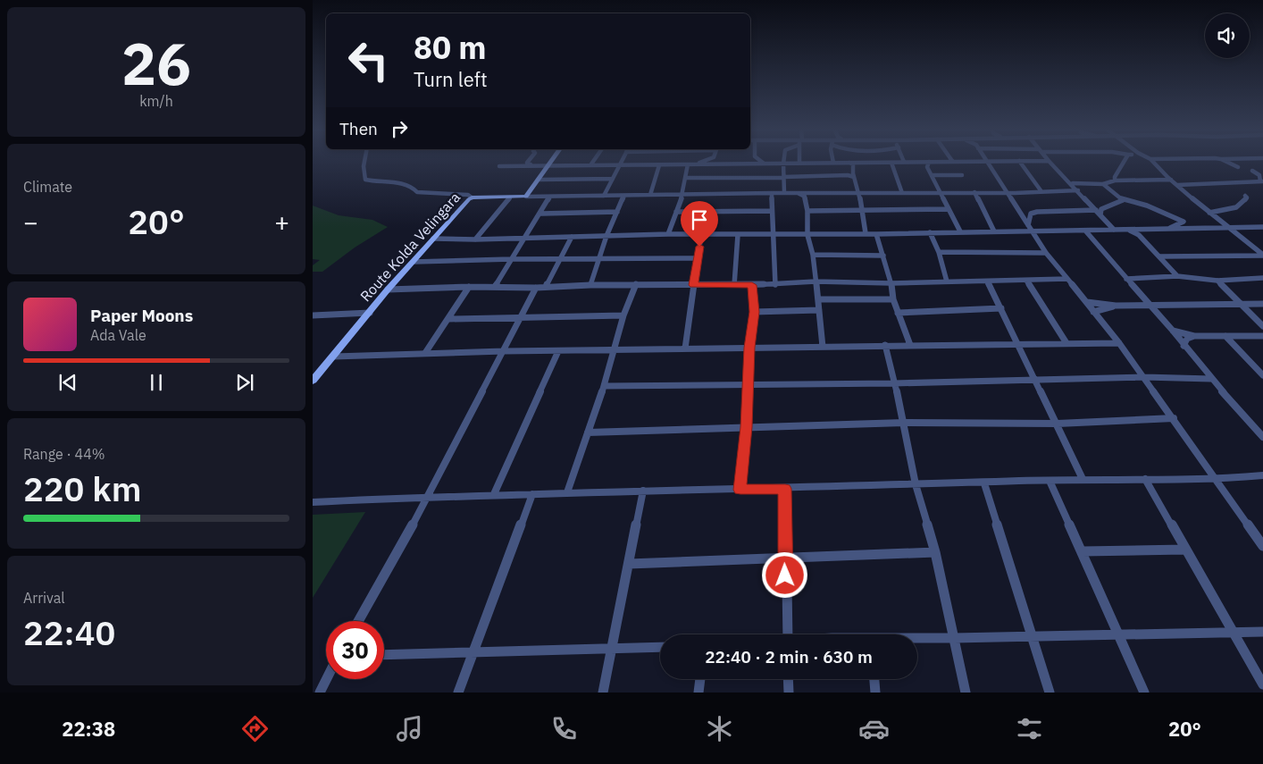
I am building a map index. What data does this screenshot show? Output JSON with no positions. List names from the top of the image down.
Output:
{
  "streets": {
    "main road": ["Route Kolda Velingara"]
  },
  "page": {
    "tile": [
      ["26", "km/h"],
      "Climate",
      ["Range · 44%", "220 km"],
      ["Arrival", "22:40"]
    ],
    "turn": ["80 m", "Turn left"],
    "then": "Then",
    "heat": ["−", "20°", "+"],
    "song": ["Paper Moons", "Ada Vale"],
    "limit": "30",
    "trip": "22:40 · 2 min · 630 m",
    "tabs": ["22:38", "20°"]
  }
}
